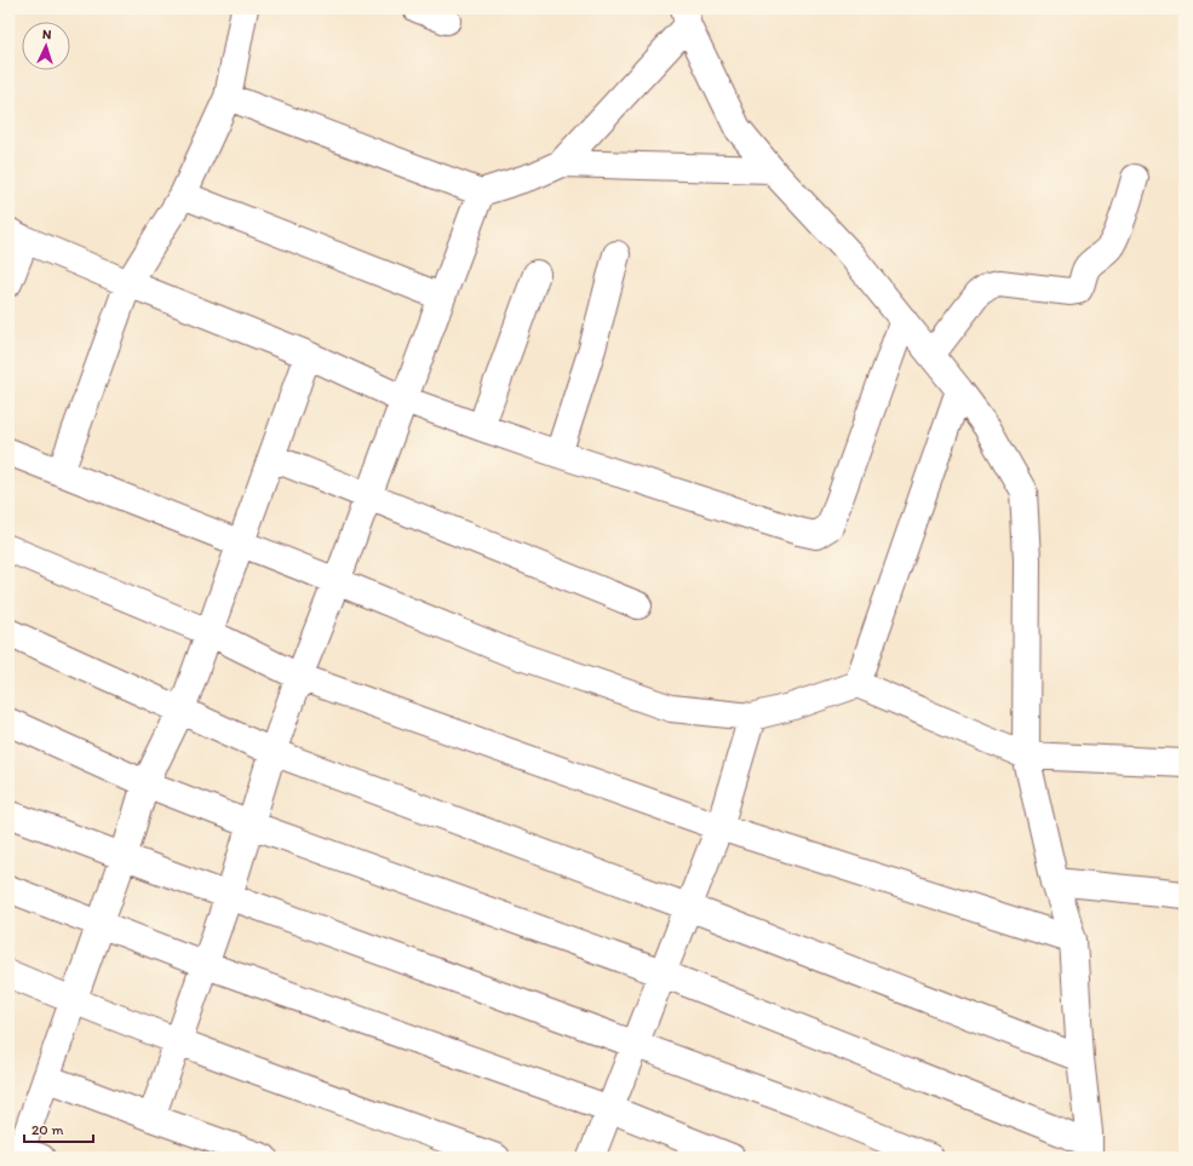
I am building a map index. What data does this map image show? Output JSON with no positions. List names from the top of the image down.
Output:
{
  "scale_bar": "20 m",
  "north": "top"
}
